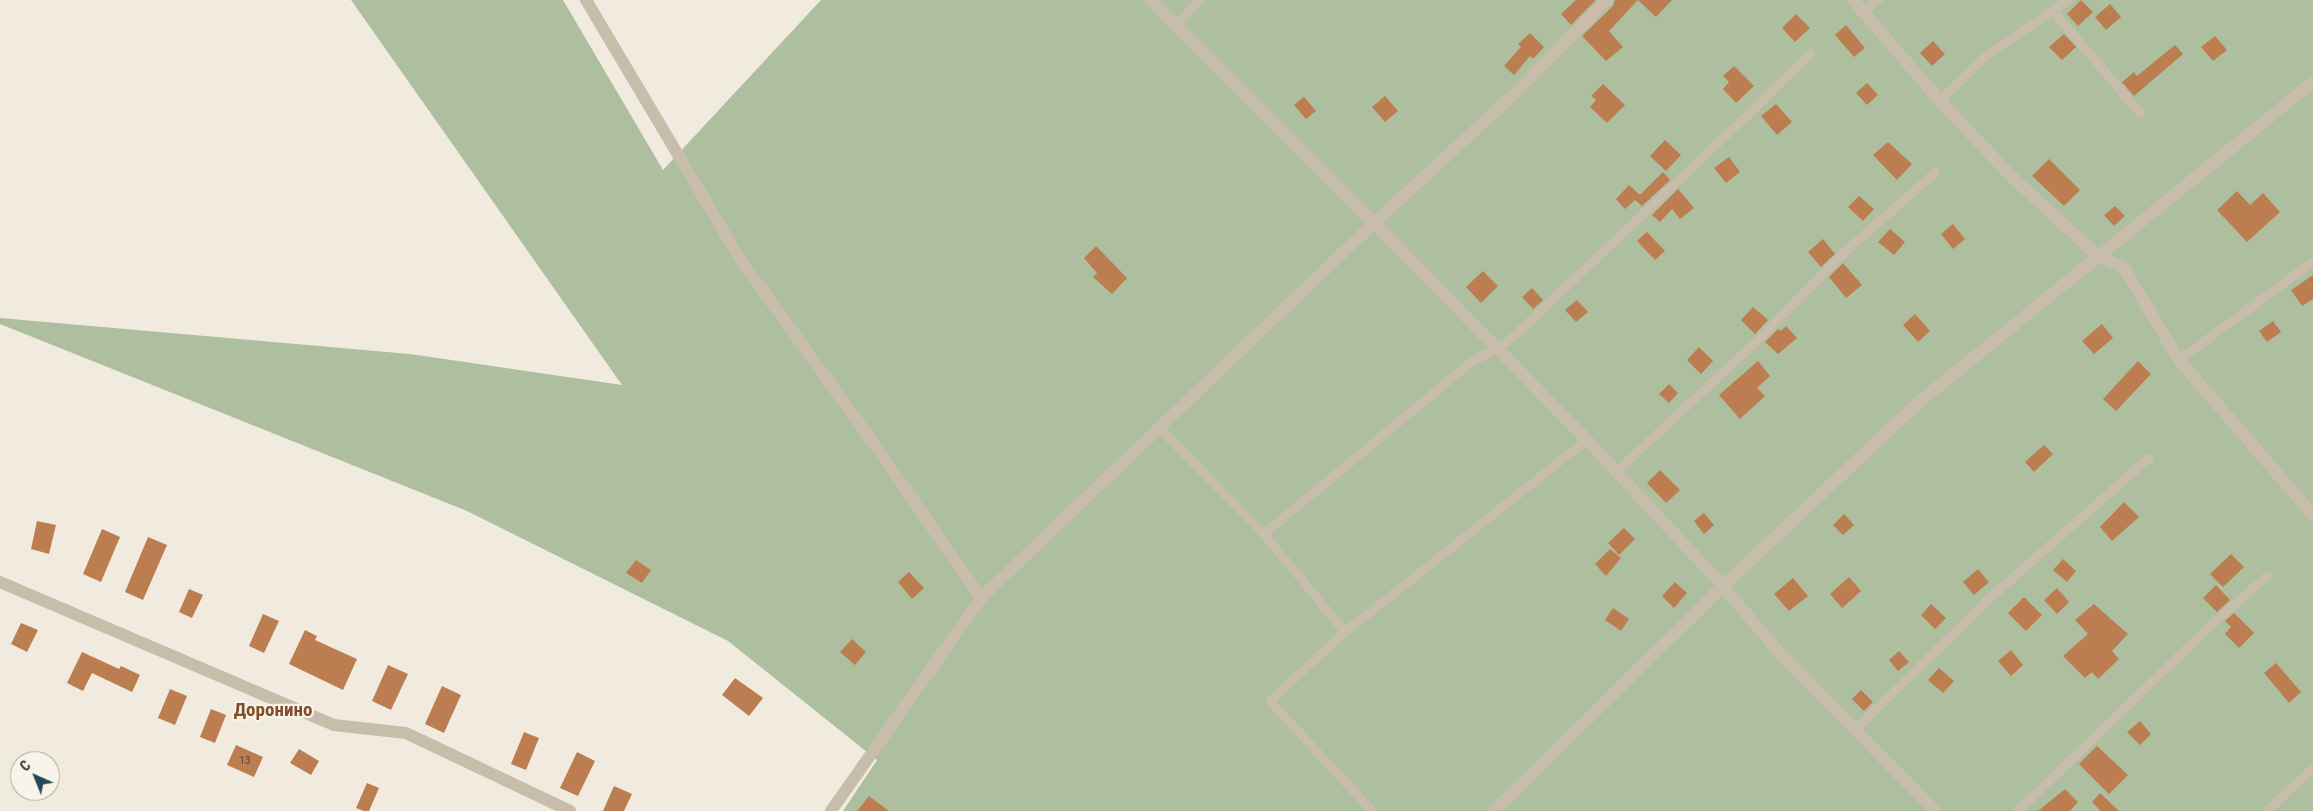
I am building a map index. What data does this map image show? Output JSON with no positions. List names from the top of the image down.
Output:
{
  "districts": ["Доронино"],
  "house_numbers": ["13"],
  "north": "top left"
}
